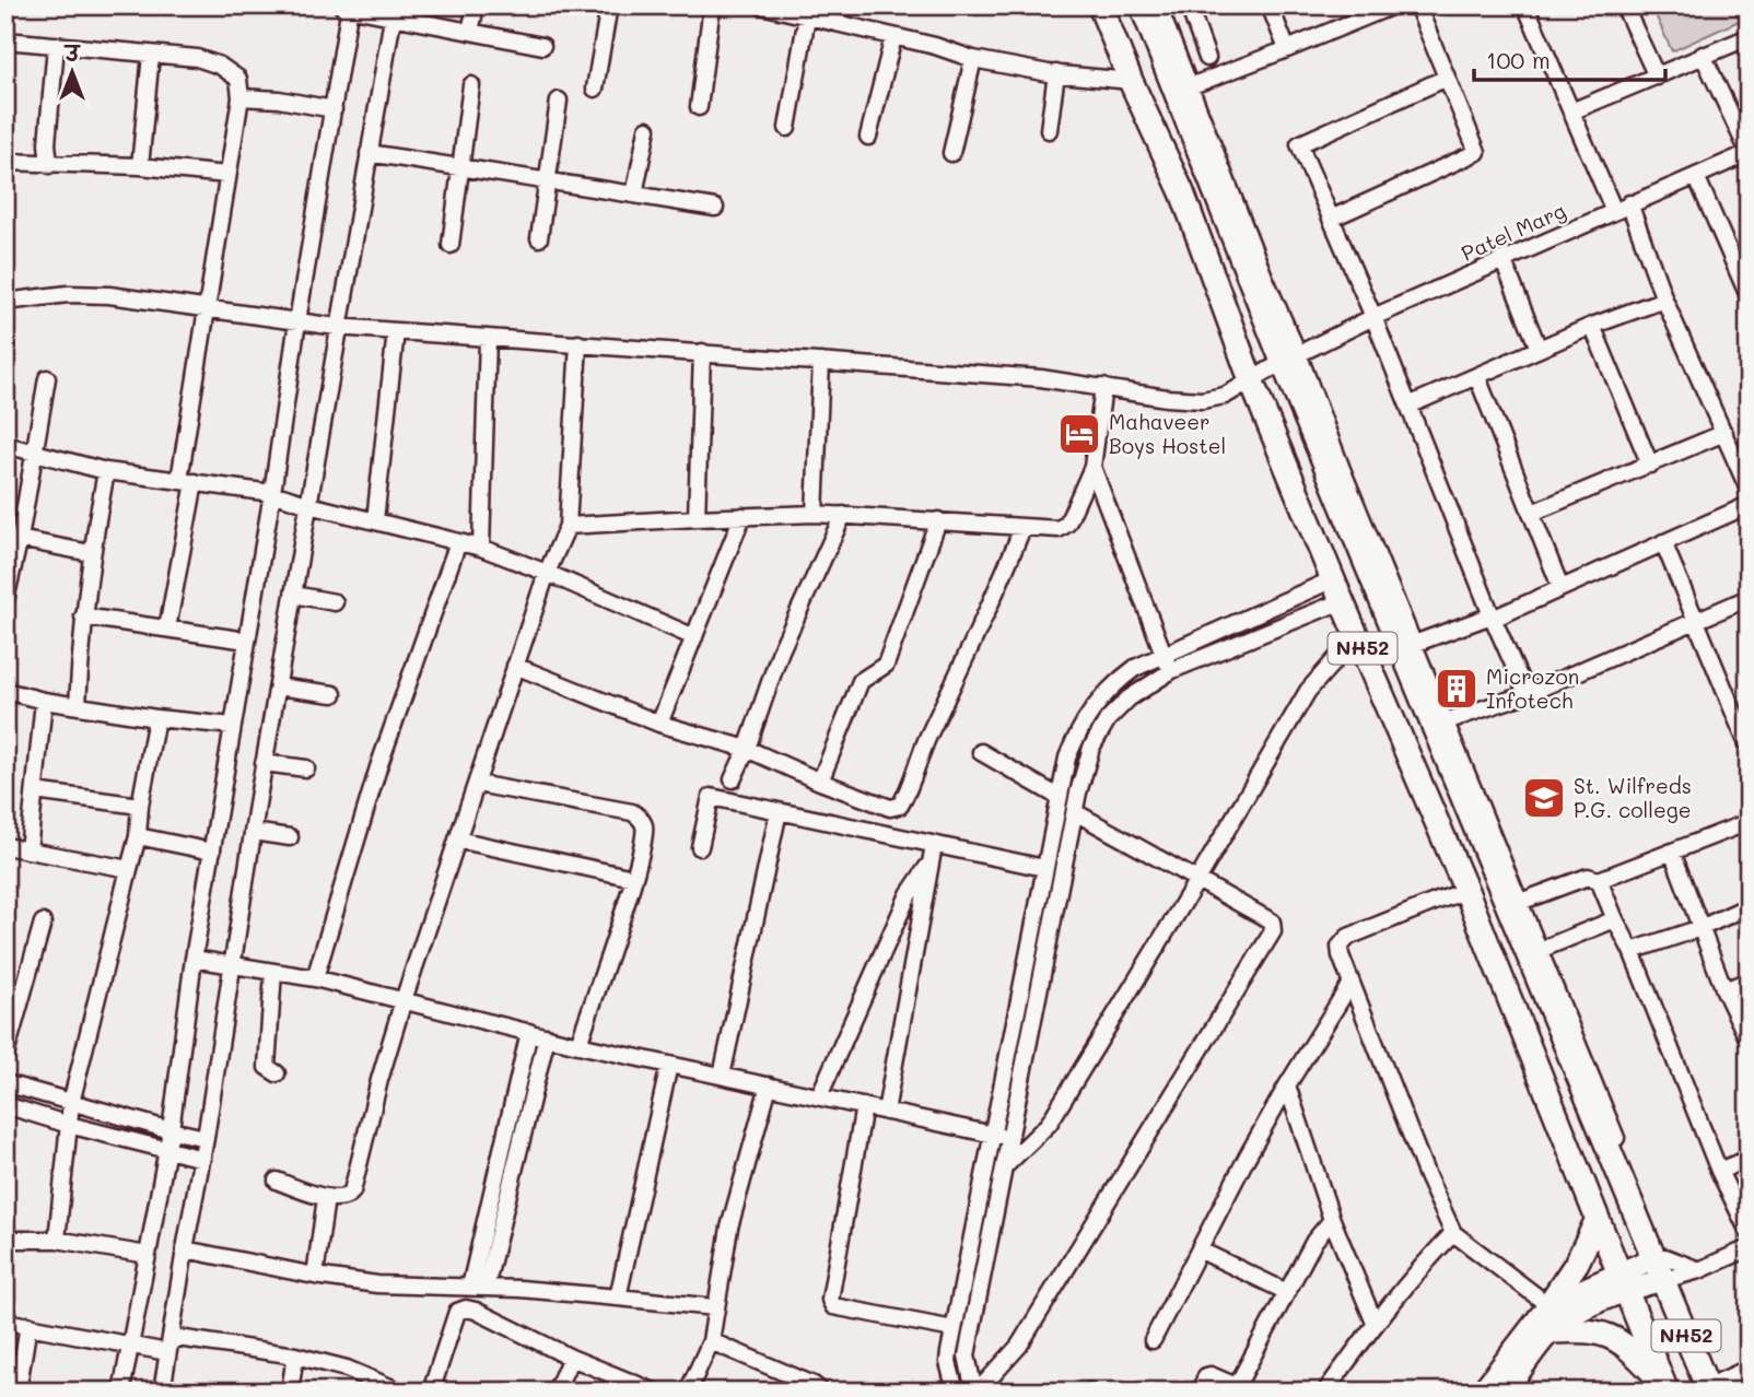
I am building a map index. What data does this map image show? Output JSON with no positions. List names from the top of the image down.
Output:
{
  "streets": {
    "highway": ["NH52"],
    "street": ["Patel Marg"]
  },
  "crossings": [
    ["Patel Marg", "NH52"]
  ],
  "places": {
    "hotel": ["Mahaveer Boys Hostel"],
    "building": ["Microzon Infotech"],
    "school or university": ["St. Wilfreds P.G. college"]
  },
  "scale_bar": "100 m",
  "north": "top"
}
